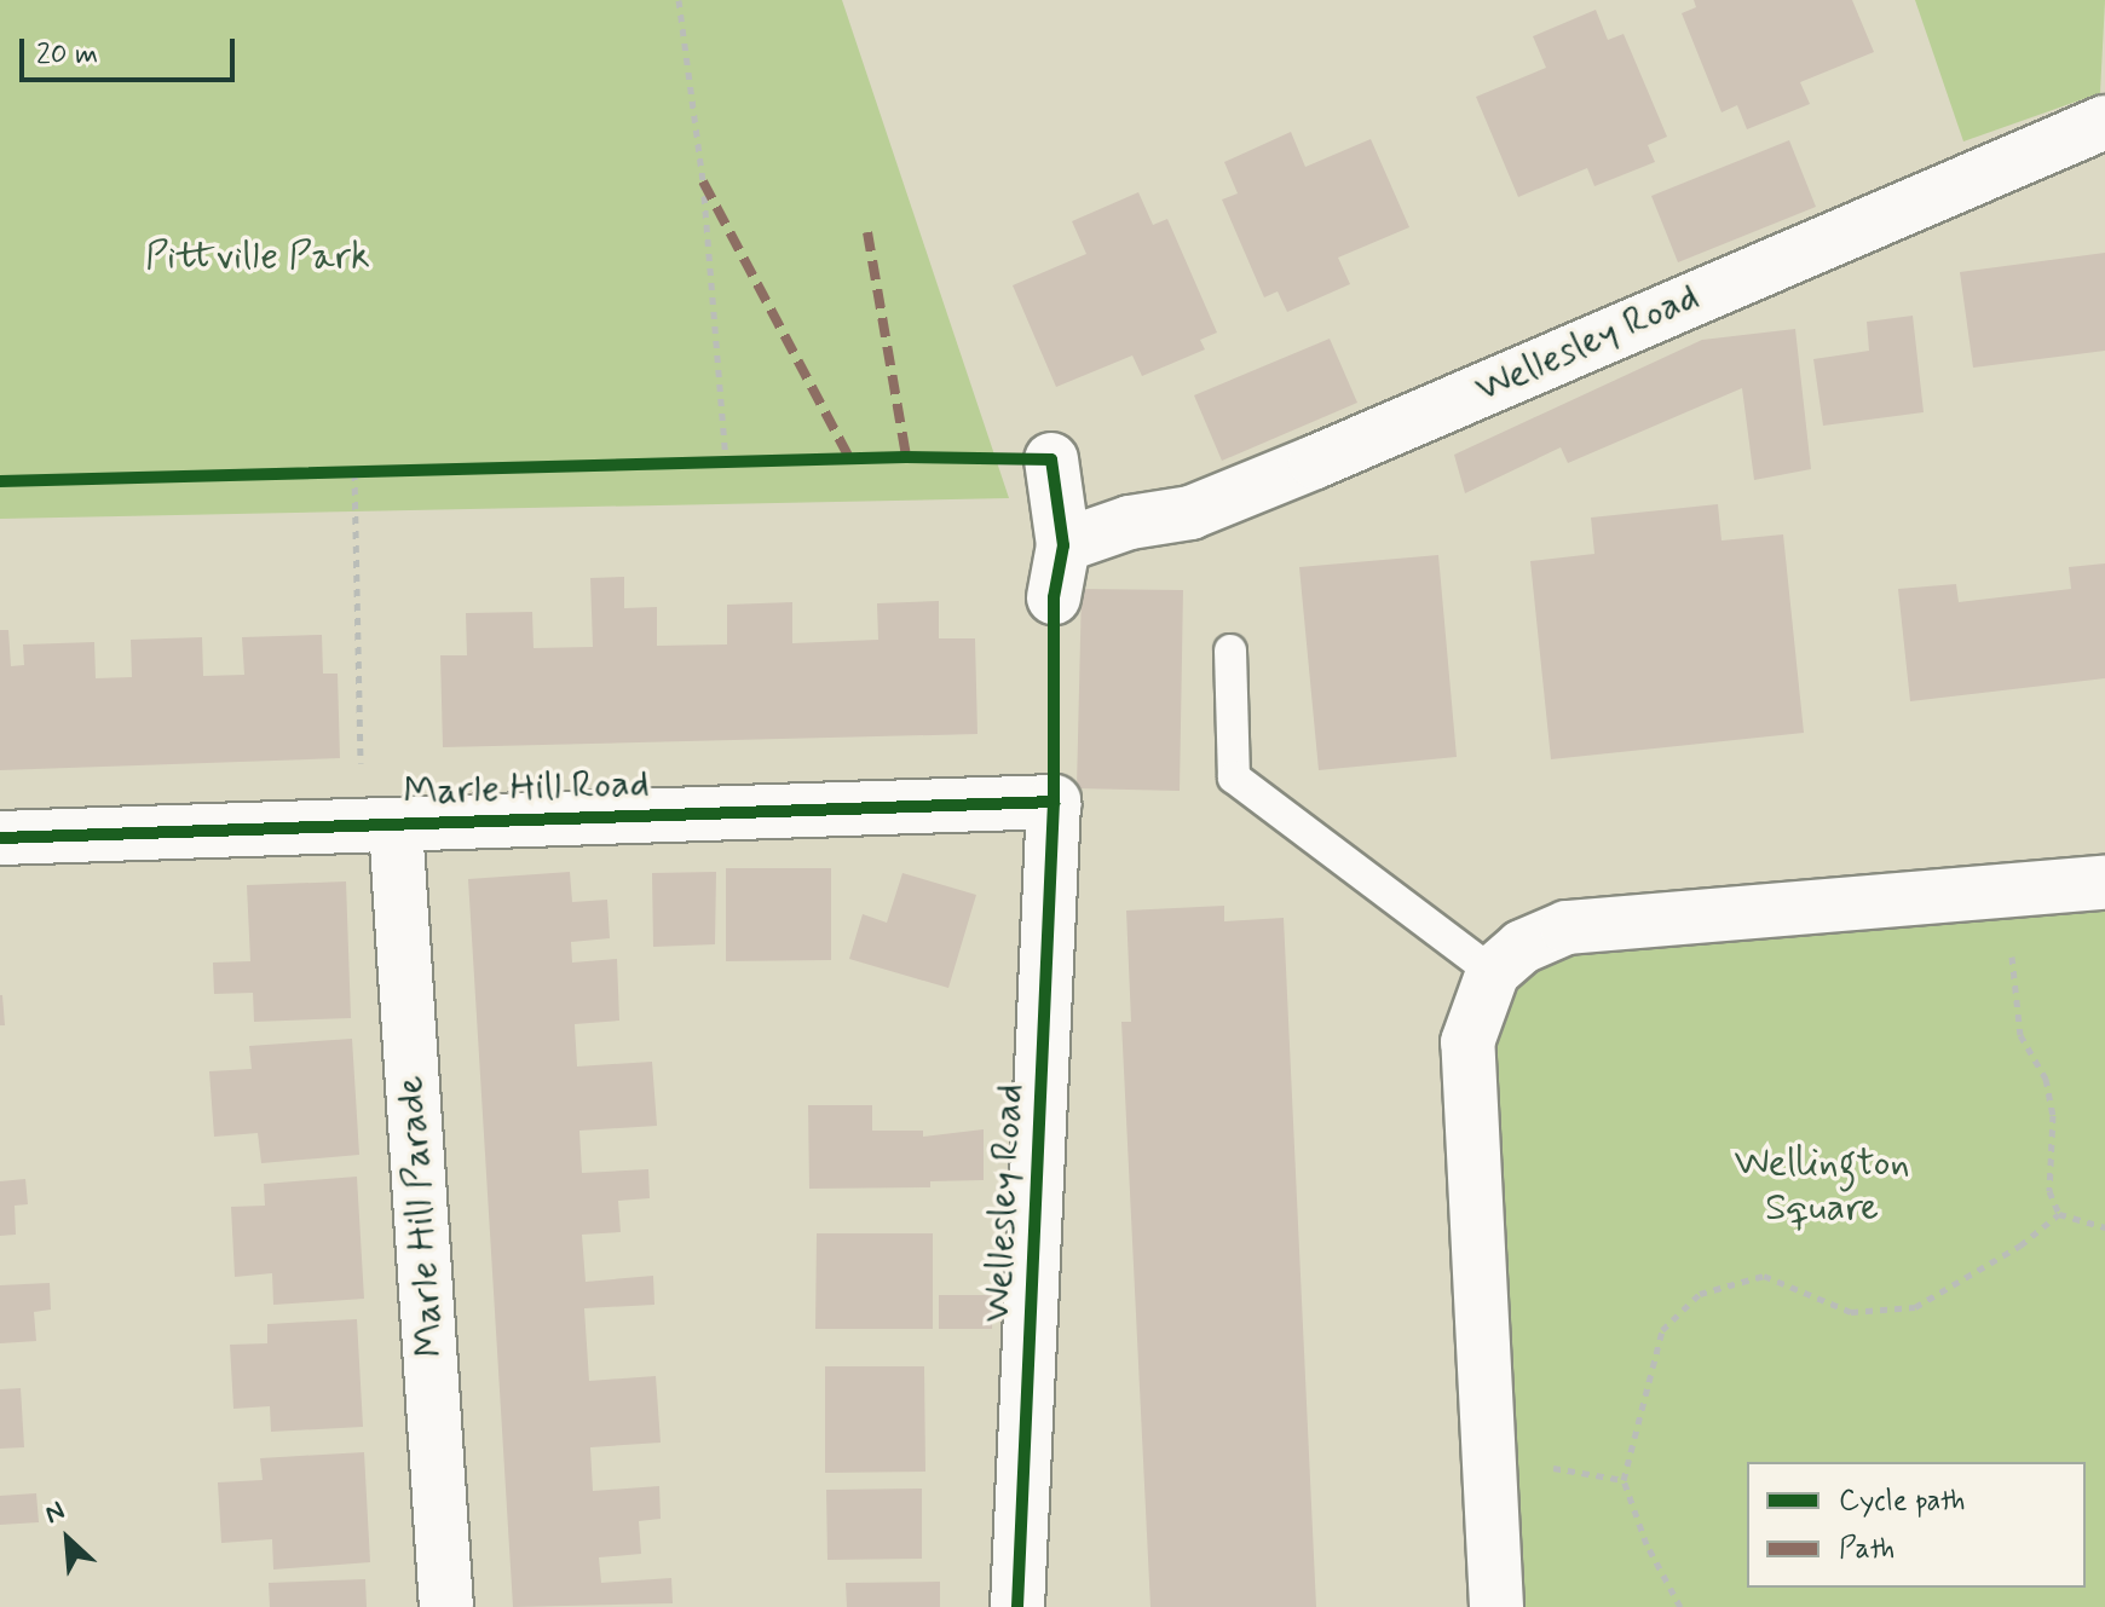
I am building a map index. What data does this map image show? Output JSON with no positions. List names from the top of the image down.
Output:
{
  "streets": {
    "street": ["Wellesley Road", "Marle Hill Road", "Marle Hill Parade"]
  },
  "crossings": [
    ["Wellesley Road", "Marle Hill Road"],
    ["Marle Hill Road", "Marle Hill Parade"]
  ],
  "parks": ["Pittville Park", "Wellington Square"],
  "legend": ["Cycle path", "Path"],
  "scale_bar": "20 m",
  "north": "top left"
}
